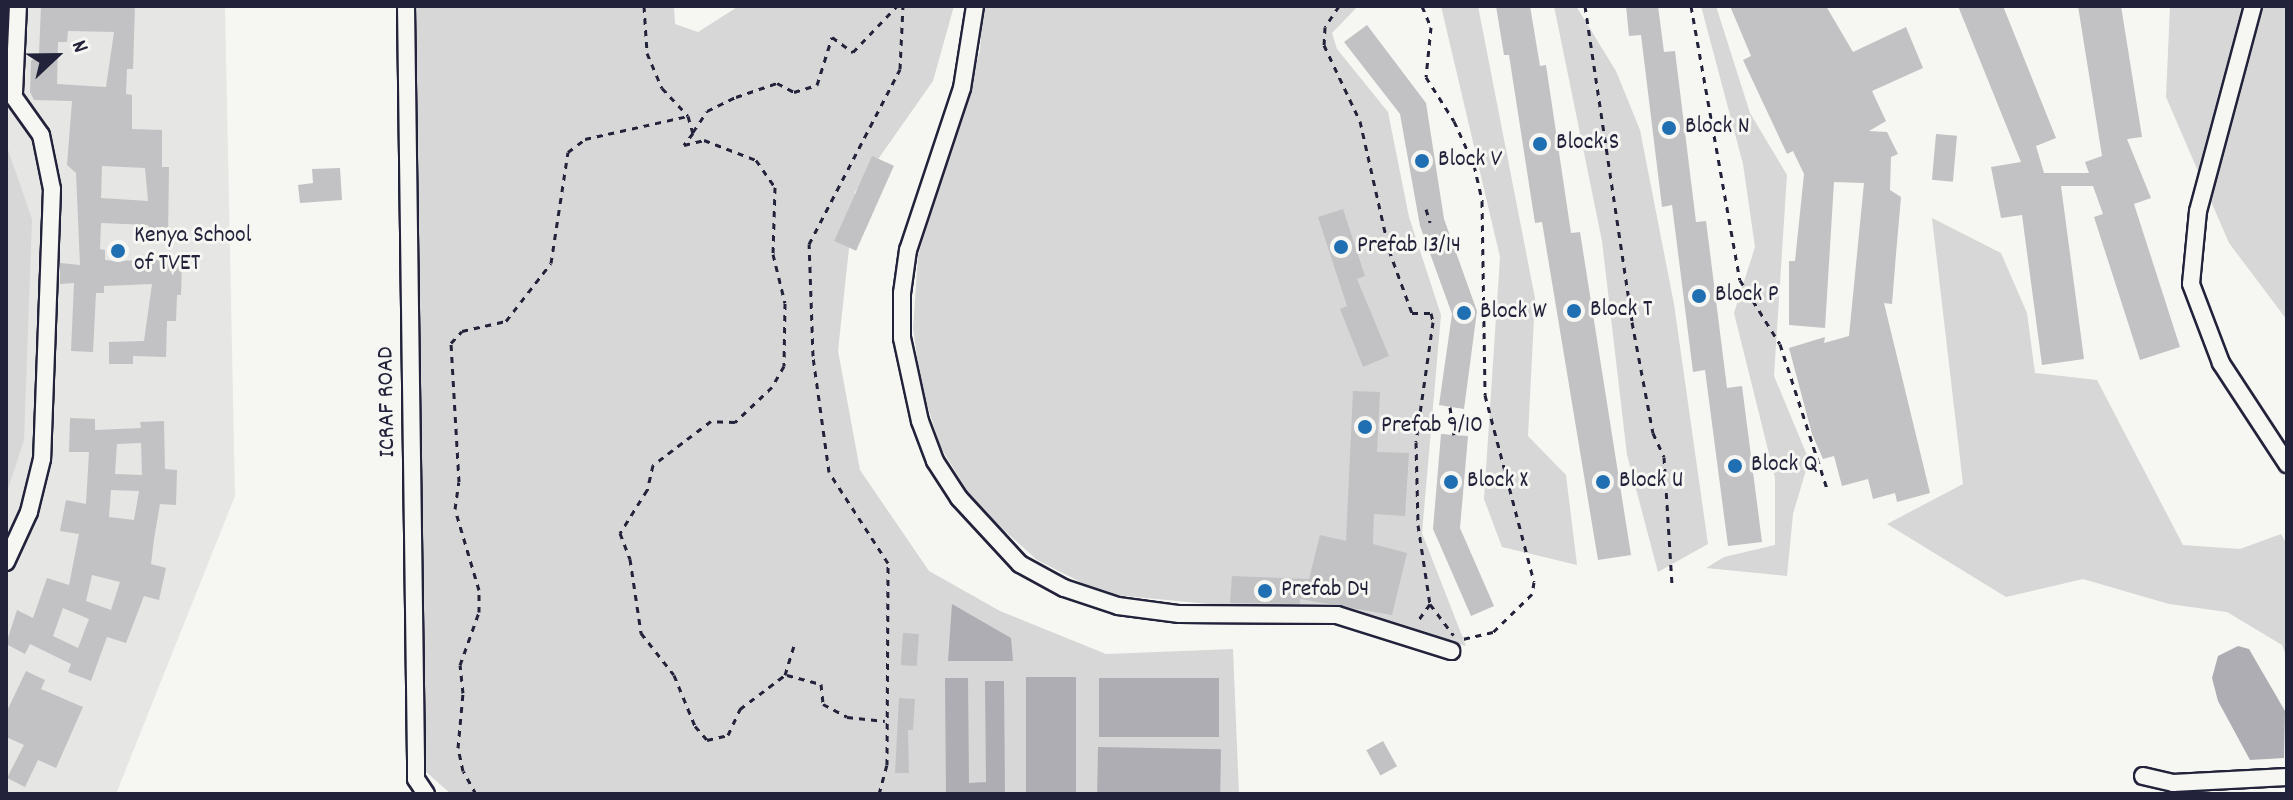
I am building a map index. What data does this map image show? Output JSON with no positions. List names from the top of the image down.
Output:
{
  "streets": {
    "lane": ["ICRAF ROAD"]
  },
  "places": [
    "Block N",
    "Block S",
    "Block V",
    "Prefab 13/14",
    "Kenya School of TVET",
    "Block P",
    "Block T",
    "Block W",
    "Prefab 9/10",
    "Block Q",
    "Block X",
    "Block U",
    "Prefab D4"
  ],
  "north": "right"
}
